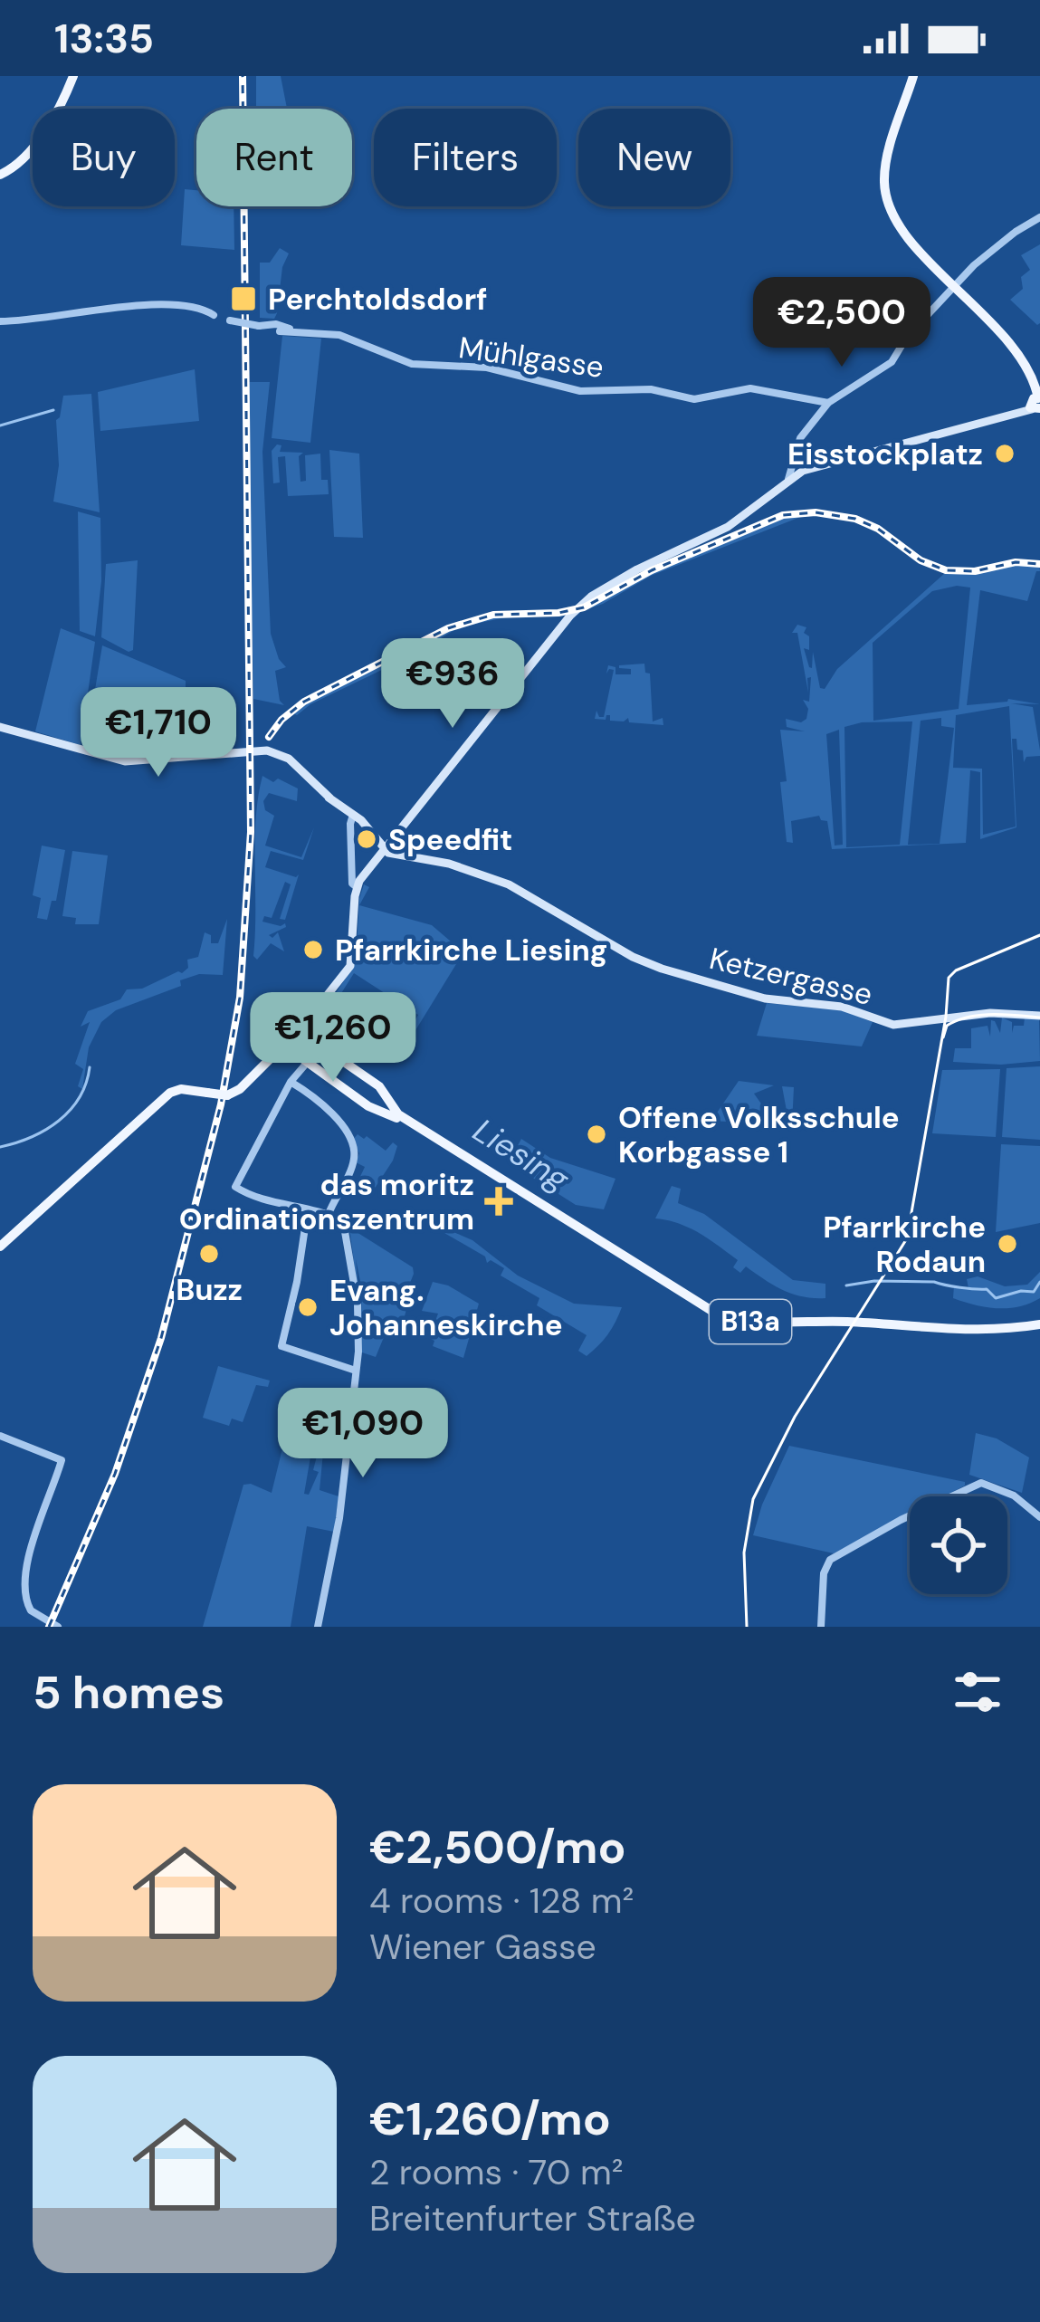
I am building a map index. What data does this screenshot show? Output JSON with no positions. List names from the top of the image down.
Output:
{
  "streets": {
    "main road": ["Ketzergasse", "B13a"],
    "street": ["Mühlgasse"]
  },
  "water": ["Liesing"],
  "places": {
    "transit": ["Perchtoldsdorf"],
    "other": [
      "Eisstockplatz",
      "Speedfit",
      "Pfarrkirche Liesing",
      "Offene Volksschule Korbgasse 1",
      "Pfarrkirche Rodaun",
      "Buzz",
      "Evang. Johanneskirche"
    ],
    "health": ["das moritz Ordinationszentrum"]
  },
  "page": {
    "status": "13:35",
    "chip": [
      "Buy",
      "Rent",
      "Filters",
      "New"
    ],
    "price": [
      "€2,500",
      "€936",
      "€1,710",
      "€1,260",
      "€1,090"
    ],
    "heading": "5 homes",
    "list": [
      {
        "name": "€2,500/mo",
        "note": "4 rooms · 128 m² · Wiener Gasse"
      },
      {
        "name": "€1,260/mo",
        "note": "2 rooms · 70 m² · Breitenfurter Straße"
      }
    ]
  }
}
